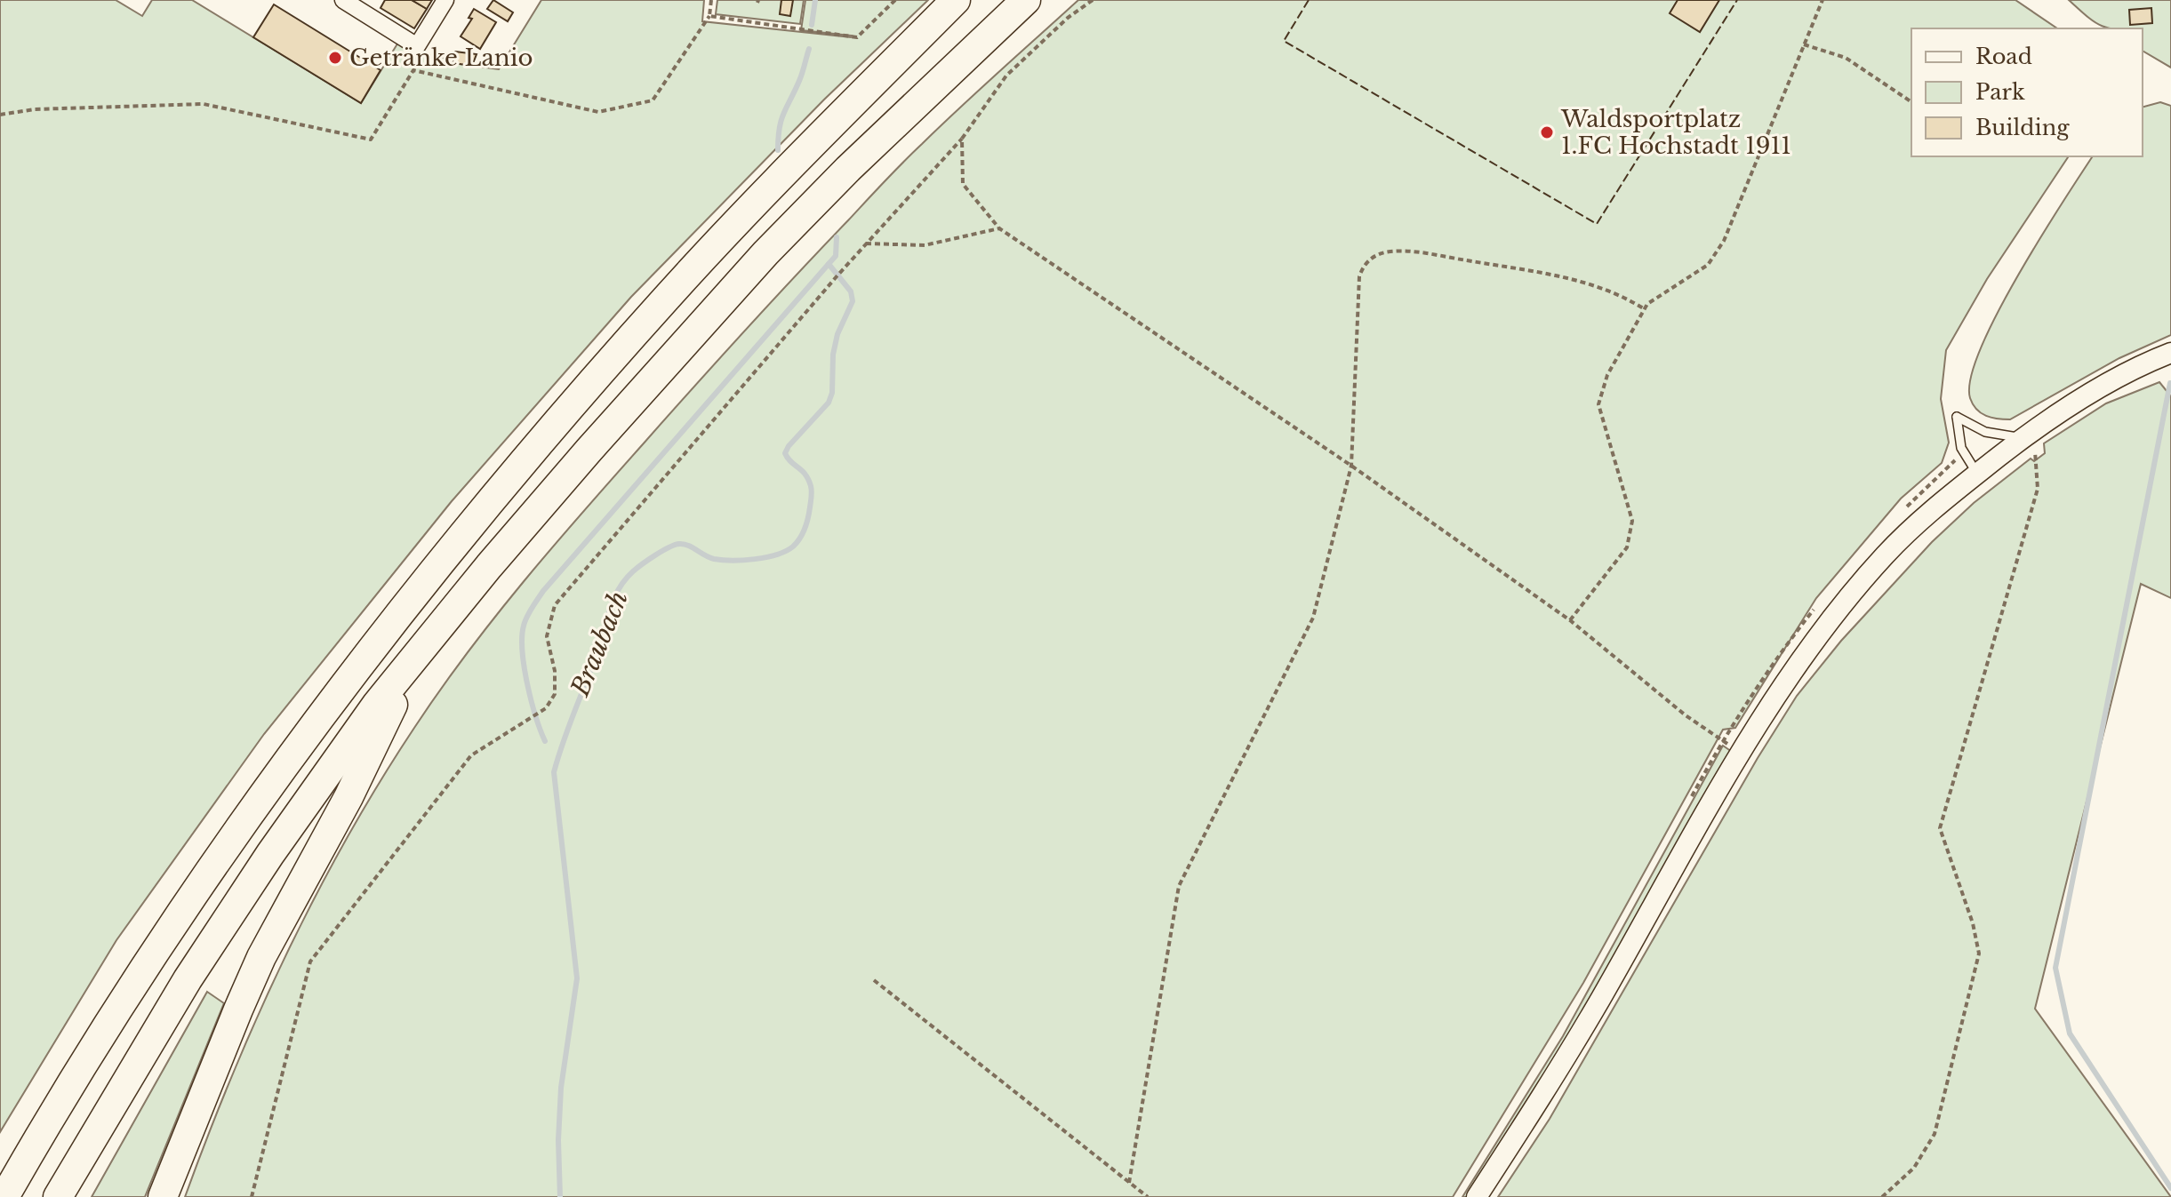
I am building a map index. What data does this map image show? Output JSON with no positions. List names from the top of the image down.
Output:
{
  "water": ["Braubach"],
  "places": ["Getränke Lanio", "Waldsportplatz 1.FC Hochstadt 1911"],
  "legend": ["Road", "Park", "Building"]
}
